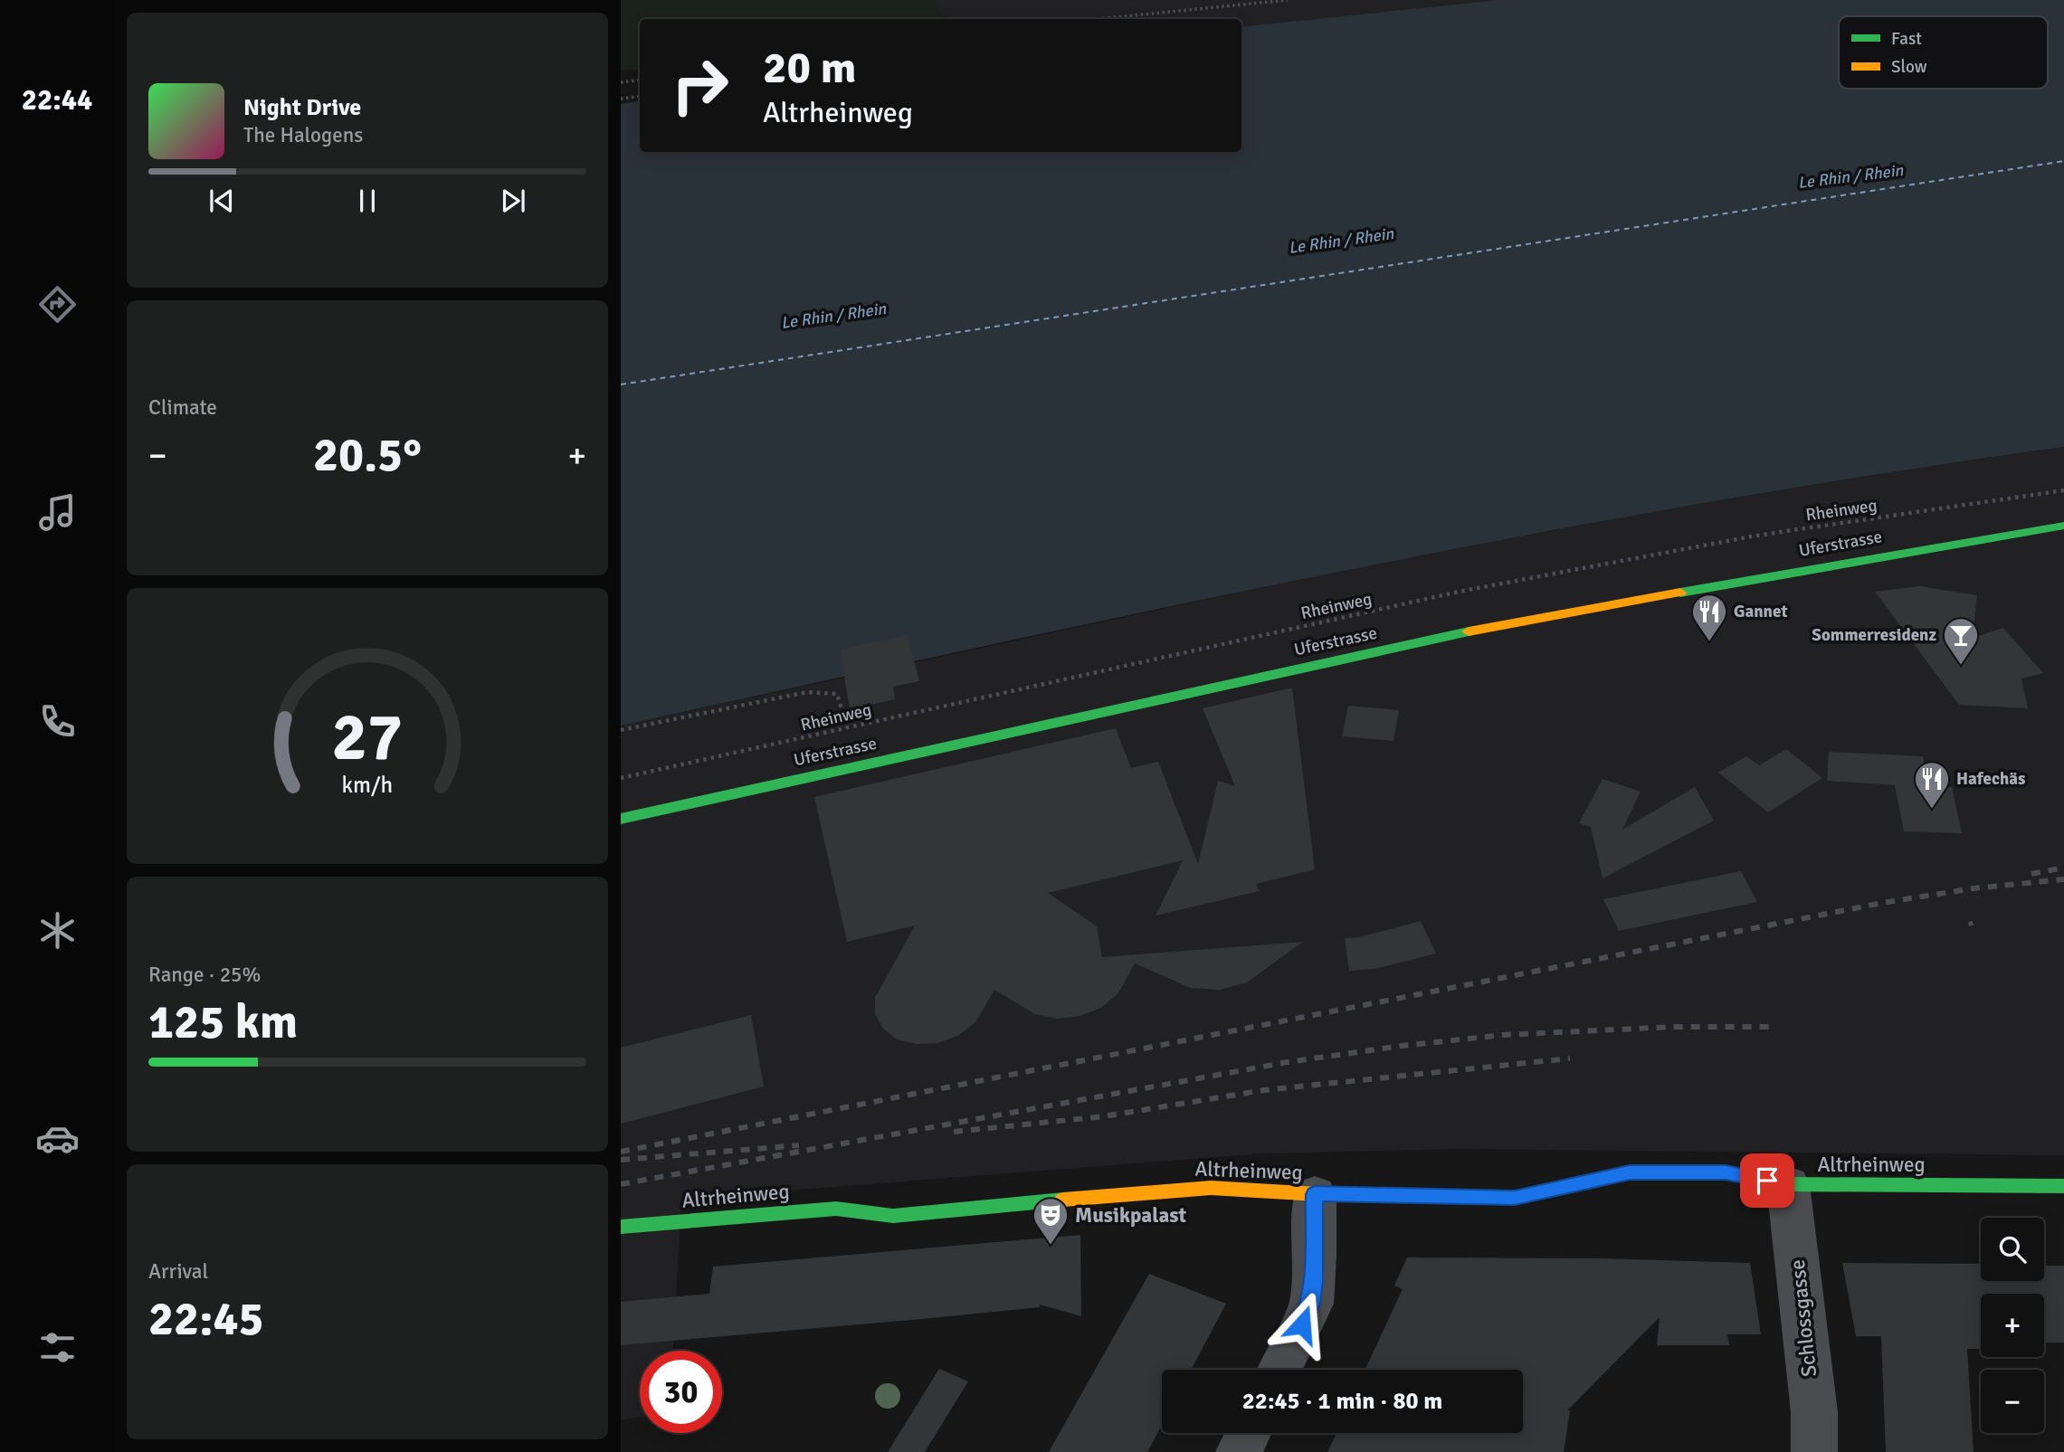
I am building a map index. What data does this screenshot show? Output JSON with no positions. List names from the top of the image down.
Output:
{
  "streets": {
    "street": ["Uferstrasse", "Altrheinweg", "Schlossgasse"],
    "path": ["Rheinweg"]
  },
  "crossings": [
    ["Altrheinweg", "Schlossgasse"]
  ],
  "water": ["Le Rhin / Rhein"],
  "places": {
    "restaurant": ["Gannet", "Hafechäs"],
    "bar": ["Sommerresidenz"],
    "theatre": ["Musikpalast"]
  },
  "legend": ["Fast", "Slow"],
  "page": {
    "tabs": "22:44",
    "turn": ["20 m", "Altrheinweg"],
    "song": ["Night Drive", "The Halogens"],
    "tile": [
      "Climate",
      ["Range · 25%", "125 km"],
      ["Arrival", "22:45"]
    ],
    "heat": ["−", "20.5°", "+"],
    "map_buttons": ["+", "−"],
    "limit": "30",
    "trip": "22:45 · 1 min · 80 m",
    "gauge": ["27", "km/h"]
  }
}
